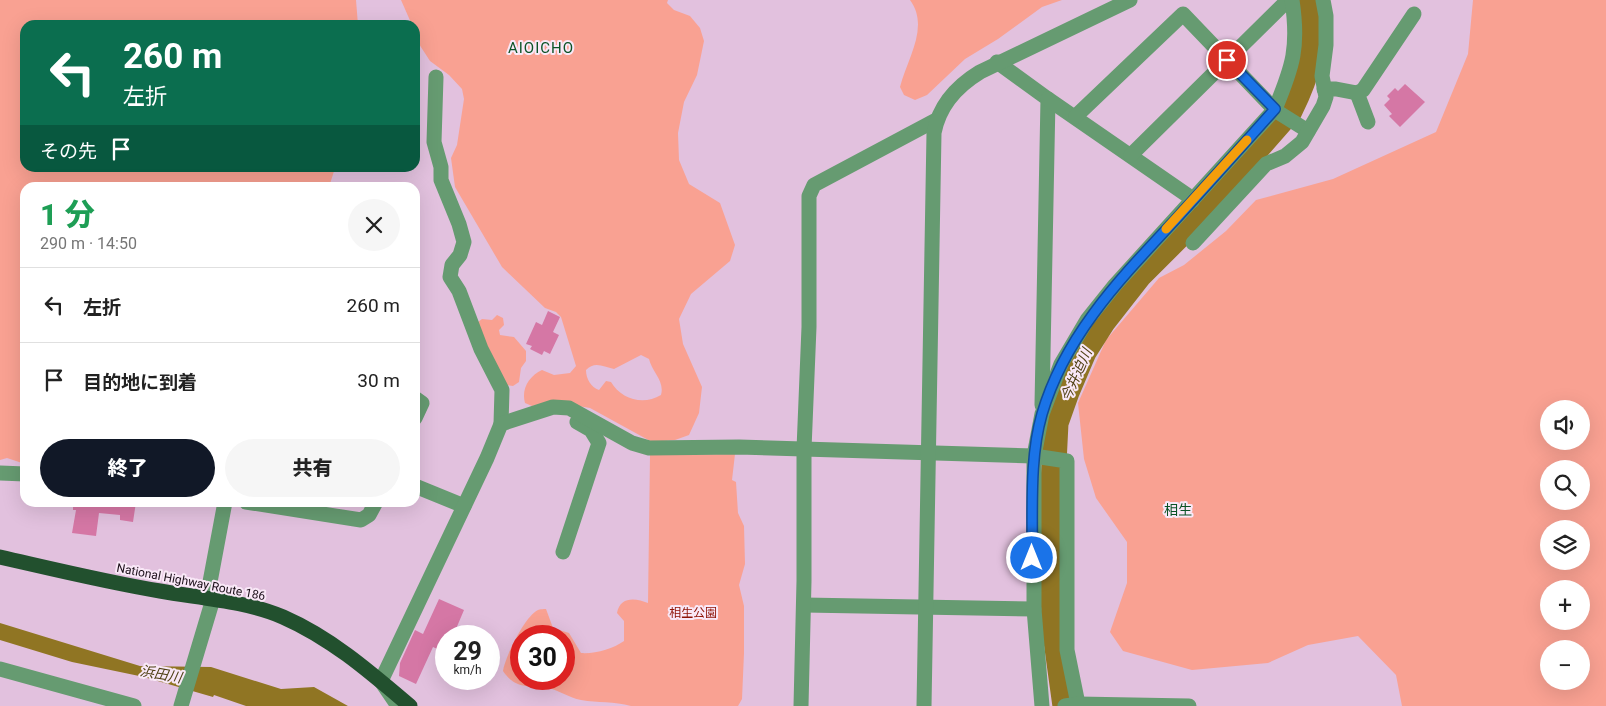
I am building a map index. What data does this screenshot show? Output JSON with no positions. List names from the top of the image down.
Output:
{
  "streets": {
    "highway": ["National Highway Route 186"]
  },
  "districts": ["AIOICHO", "相生"],
  "water": ["今井迫川", "浜田川"],
  "parks": ["相生公園"],
  "page": {
    "turn": ["260 m", "左折"],
    "then": "その先",
    "heading": ["1 分", "290 m · 14:50"],
    "list": [
      {
        "name": "左折",
        "value": "260 m"
      },
      {
        "name": "目的地に到着",
        "value": "30 m"
      }
    ],
    "map_buttons": ["+", "−"],
    "buttons": ["終了", "共有"],
    "speed": "29 km/h",
    "limit": "30"
  }
}
